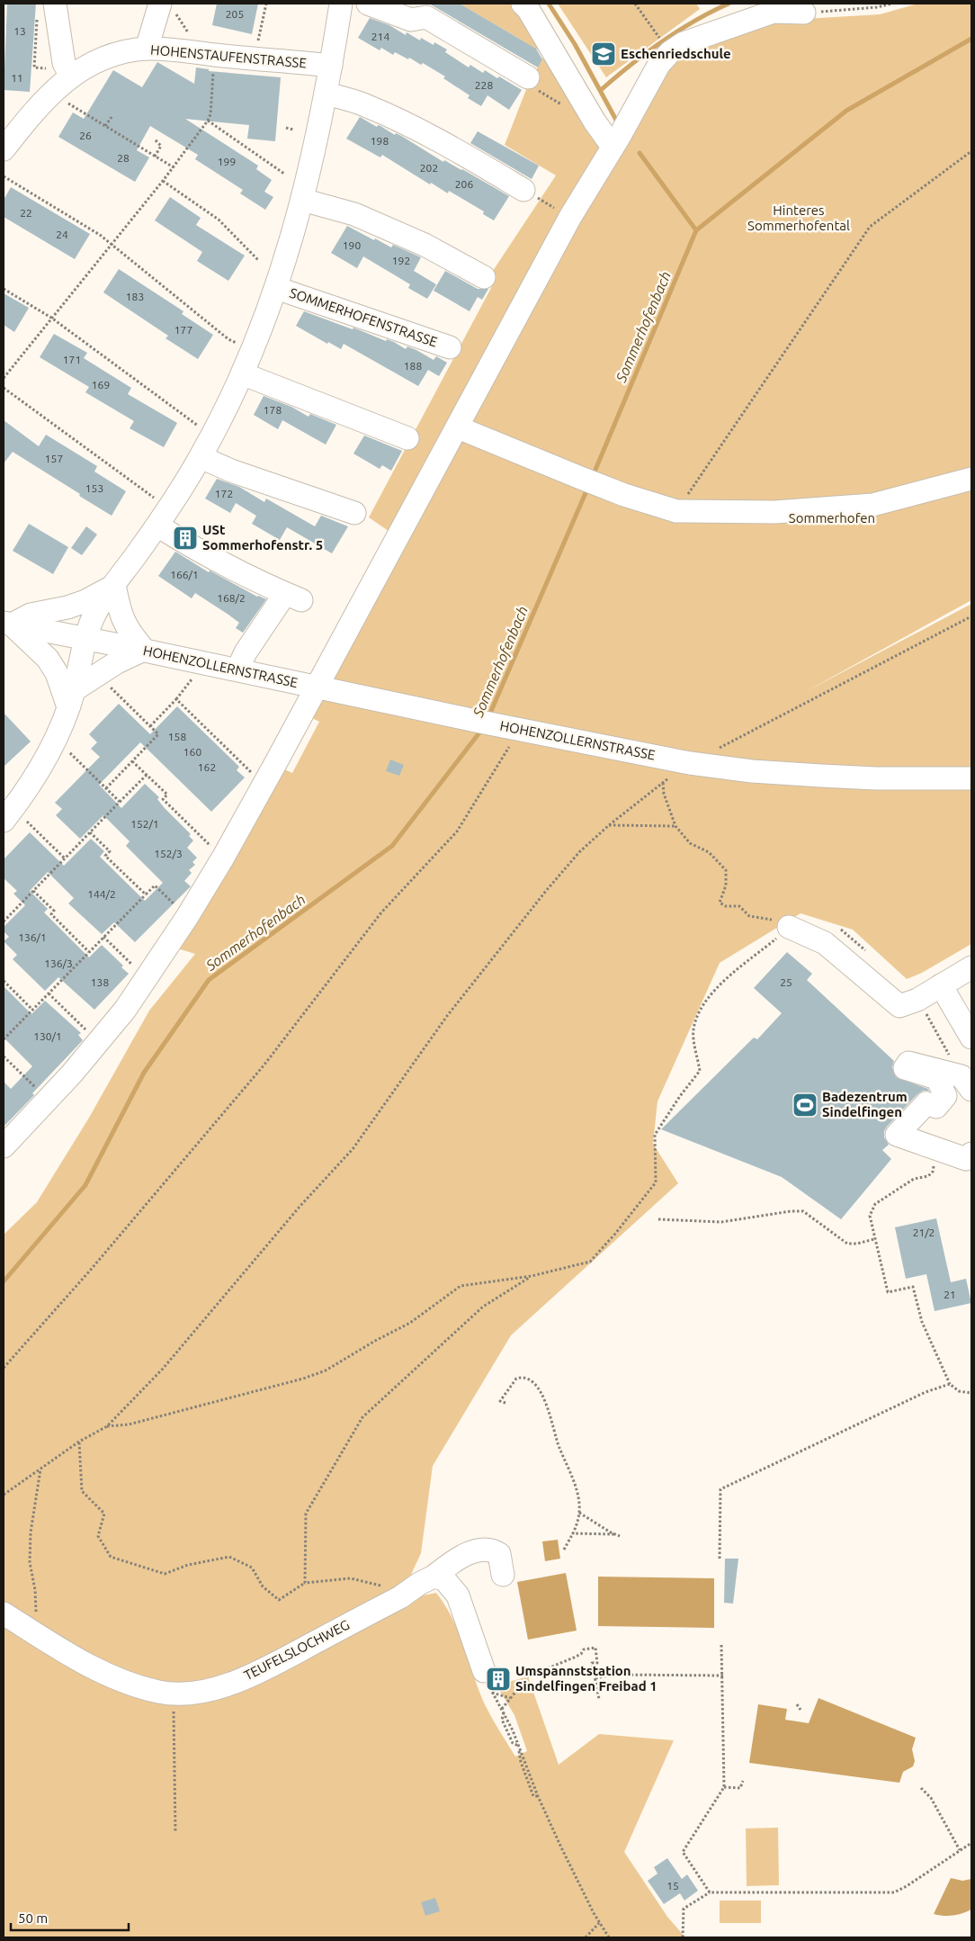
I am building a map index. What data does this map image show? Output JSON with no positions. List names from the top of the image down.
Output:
{
  "streets": {
    "street": [
      "HOHENSTAUFENSTRASSE",
      "SOMMERHOFENSTRASSE",
      "HOHENZOLLERNSTRASSE",
      "TEUFELSLOCHWEG"
    ]
  },
  "crossings": [
    ["HOHENSTAUFENSTRASSE", "SOMMERHOFENSTRASSE"],
    ["SOMMERHOFENSTRASSE", "HOHENZOLLERNSTRASSE"]
  ],
  "water": ["Sommerhofenbach"],
  "parks": ["Hinteres Sommerhofental", "Sommerhofen"],
  "places": {
    "school or university": ["Eschenriedschule"],
    "building": ["USt Sommerhofenstr. 5", "Umspannststation Sindelfingen Freibad 1"],
    "sports": ["Badezentrum Sindelfingen"]
  },
  "house_numbers": [
    "205",
    "13",
    "214",
    "11",
    "228",
    "26",
    "198",
    "28",
    "199",
    "202",
    "206",
    "22",
    "24",
    "190",
    "192",
    "183",
    "177",
    "171",
    "188",
    "169",
    "178",
    "157",
    "153",
    "172",
    "166/1",
    "168/2",
    "158",
    "160",
    "162",
    "152/1",
    "152/3",
    "144/2",
    "136/1",
    "136/3",
    "138",
    "25",
    "130/1",
    "21/2",
    "21",
    "15"
  ],
  "scale_bar": "50 m"
}
